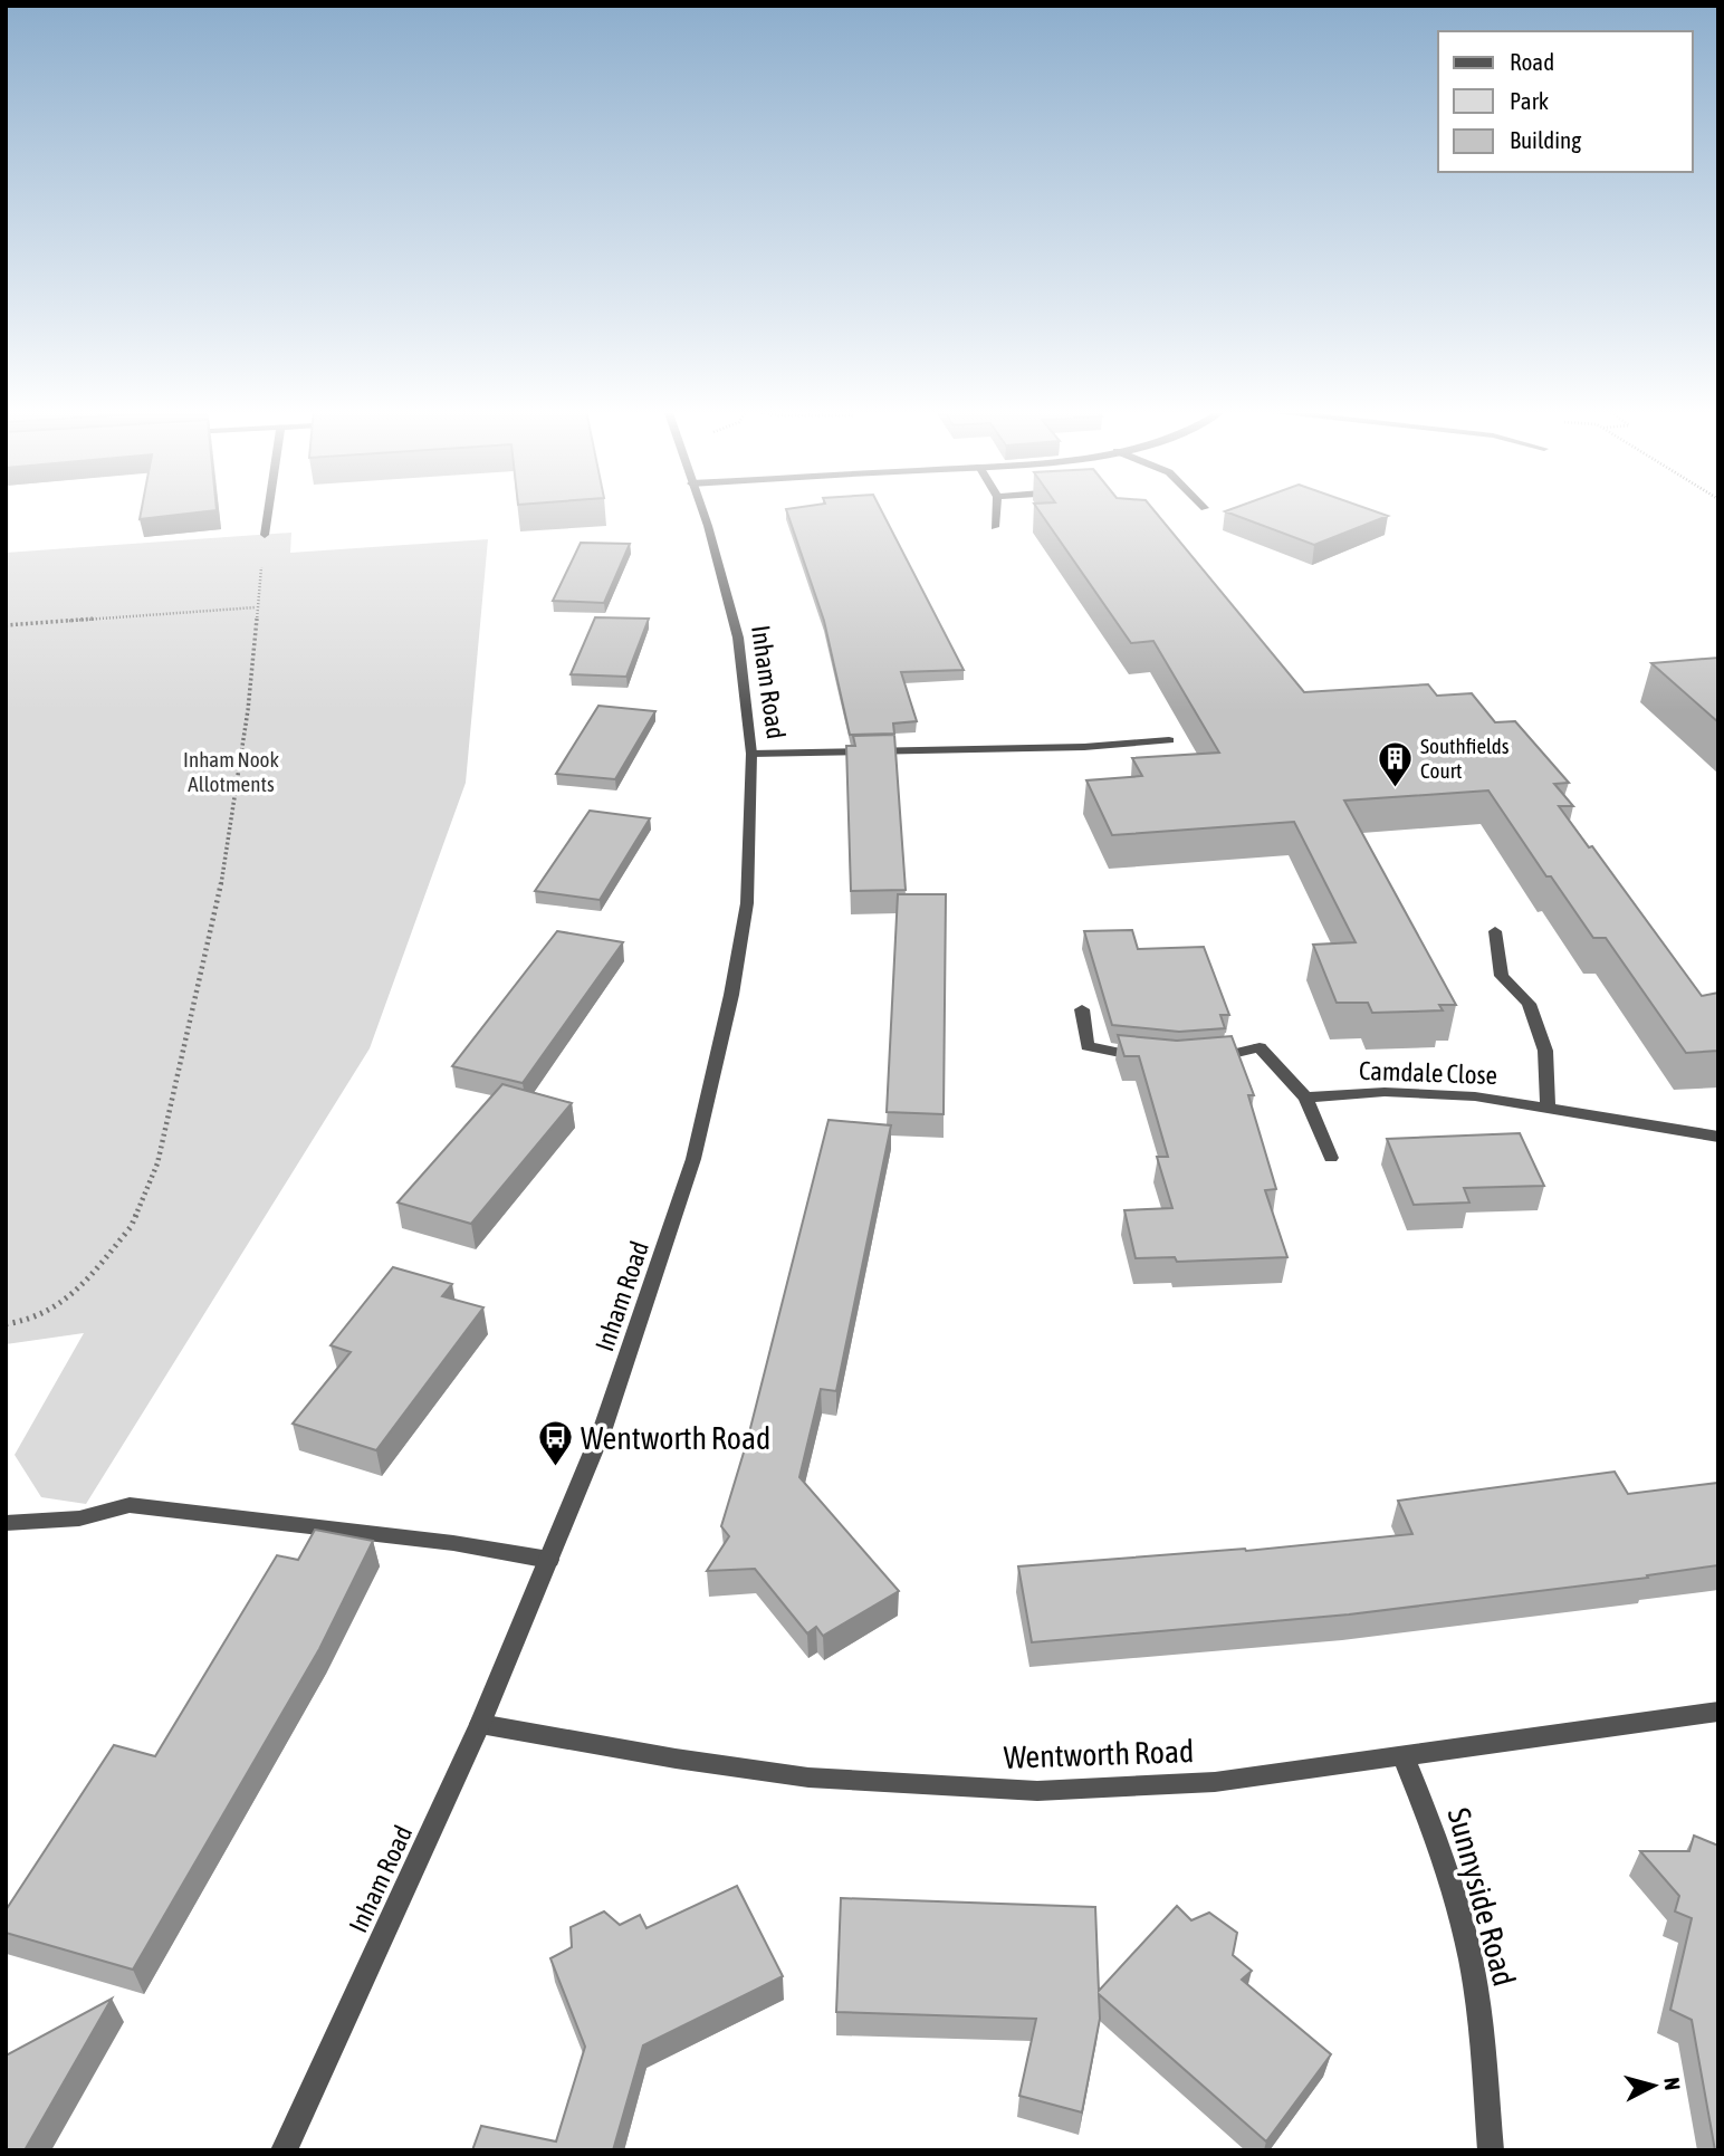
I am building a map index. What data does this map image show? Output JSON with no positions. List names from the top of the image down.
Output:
{
  "streets": {
    "street": [
      "Inham Road",
      "Camdale Close",
      "Wentworth Road",
      "Sunnyside Road"
    ]
  },
  "crossings": [
    ["Inham Road", "Wentworth Road"],
    ["Wentworth Road", "Sunnyside Road"]
  ],
  "parks": ["Inham Nook Allotments"],
  "places": {
    "building": ["Southfields Court"],
    "bus stop": ["Wentworth Road"]
  },
  "legend": ["Road", "Park", "Building"],
  "north": "right"
}
